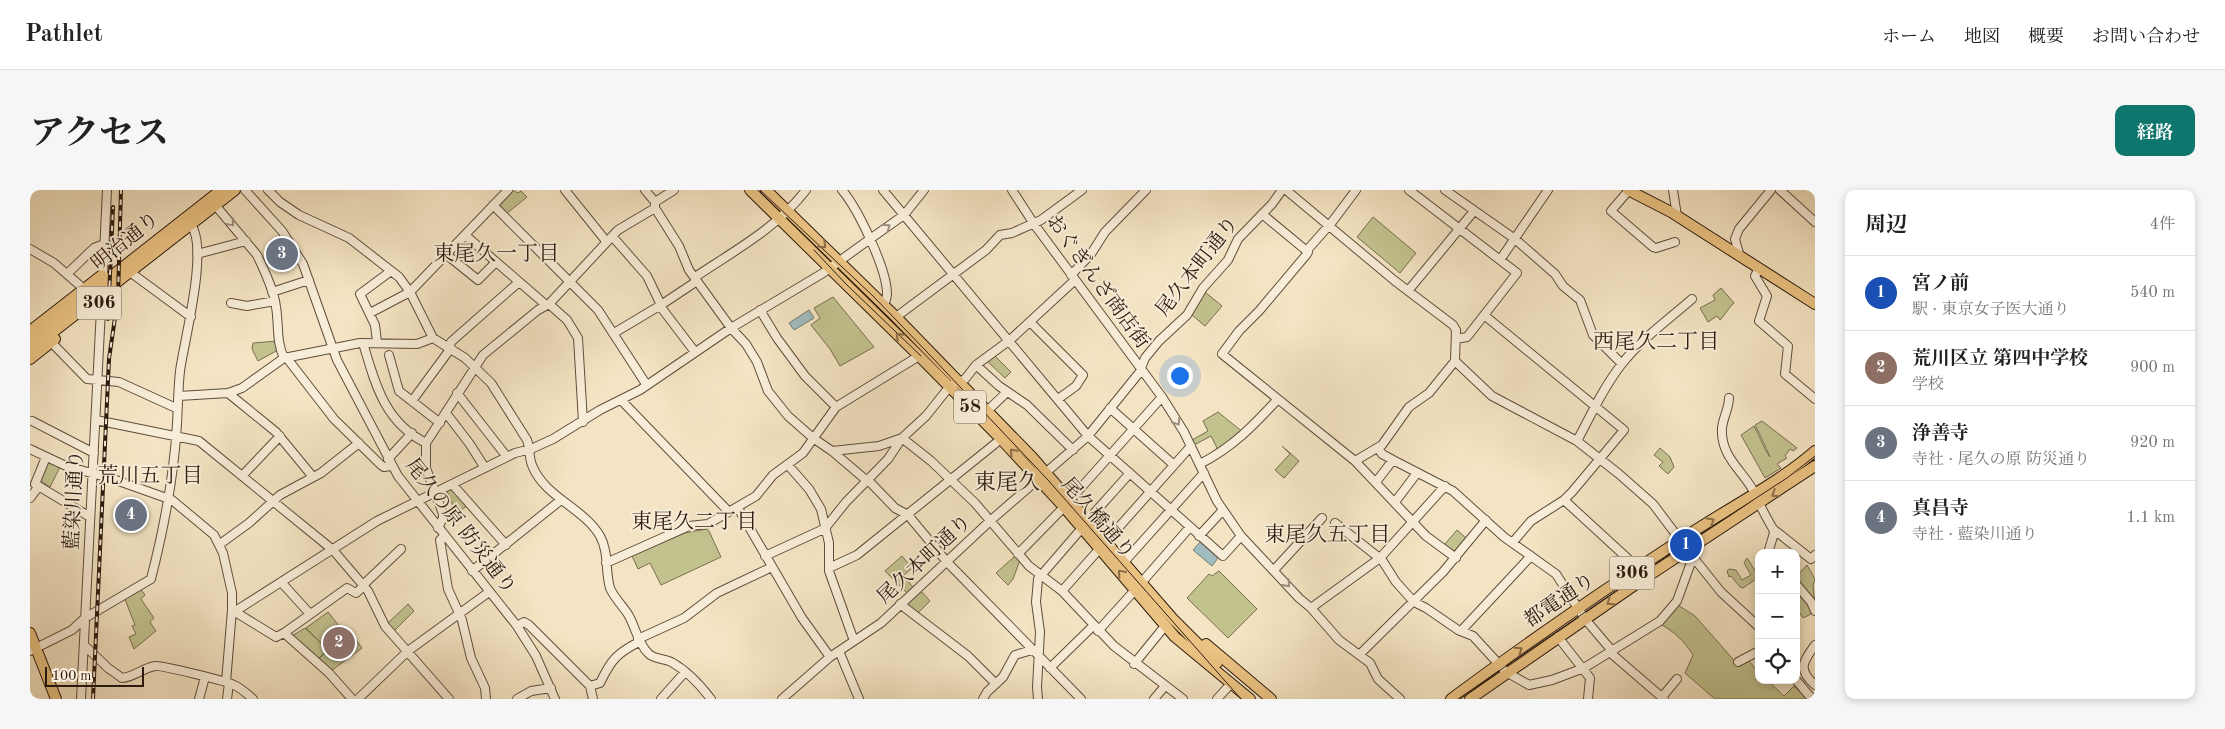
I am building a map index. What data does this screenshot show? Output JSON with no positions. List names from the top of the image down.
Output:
{
  "streets": {
    "main road": [
      "明治通り",
      "306",
      "58",
      "尾久橋通り",
      "都電通り"
    ],
    "street": [
      "尾久本町通り",
      "おぐぎんざ商店街",
      "藍染川通り",
      "尾久の原 防災通り"
    ]
  },
  "crossings": [
    ["明治通り", "306"],
    ["尾久本町通り", "おぐぎんざ商店街"],
    ["尾久本町通り", "尾久橋通り"],
    ["306", "藍染川通り"]
  ],
  "districts": [
    "東尾久一丁目",
    "西尾久二丁目",
    "荒川五丁目",
    "東尾久",
    "東尾久二丁目",
    "東尾久五丁目"
  ],
  "scale_bar": "100 m",
  "page": {
    "header": "Pathlet",
    "nav": [
      "ホーム",
      "地図",
      "概要",
      "お問い合わせ"
    ],
    "title": "アクセス",
    "buttons": "経路",
    "heading": ["周辺", "4件"],
    "pins": [
      "3",
      "4",
      "1",
      "2"
    ],
    "list": [
      {
        "mark": "1",
        "name": "宮ノ前",
        "note": "駅 · 東京女子医大通り",
        "value": "540 m"
      },
      {
        "mark": "2",
        "name": "荒川区立 第四中学校",
        "note": "学校",
        "value": "900 m"
      },
      {
        "mark": "3",
        "name": "浄善寺",
        "note": "寺社 · 尾久の原 防災通り",
        "value": "920 m"
      },
      {
        "mark": "4",
        "name": "真昌寺",
        "note": "寺社 · 藍染川通り",
        "value": "1.1 km"
      }
    ],
    "map_buttons": ["+", "−"],
    "scale": "100 m"
  }
}
